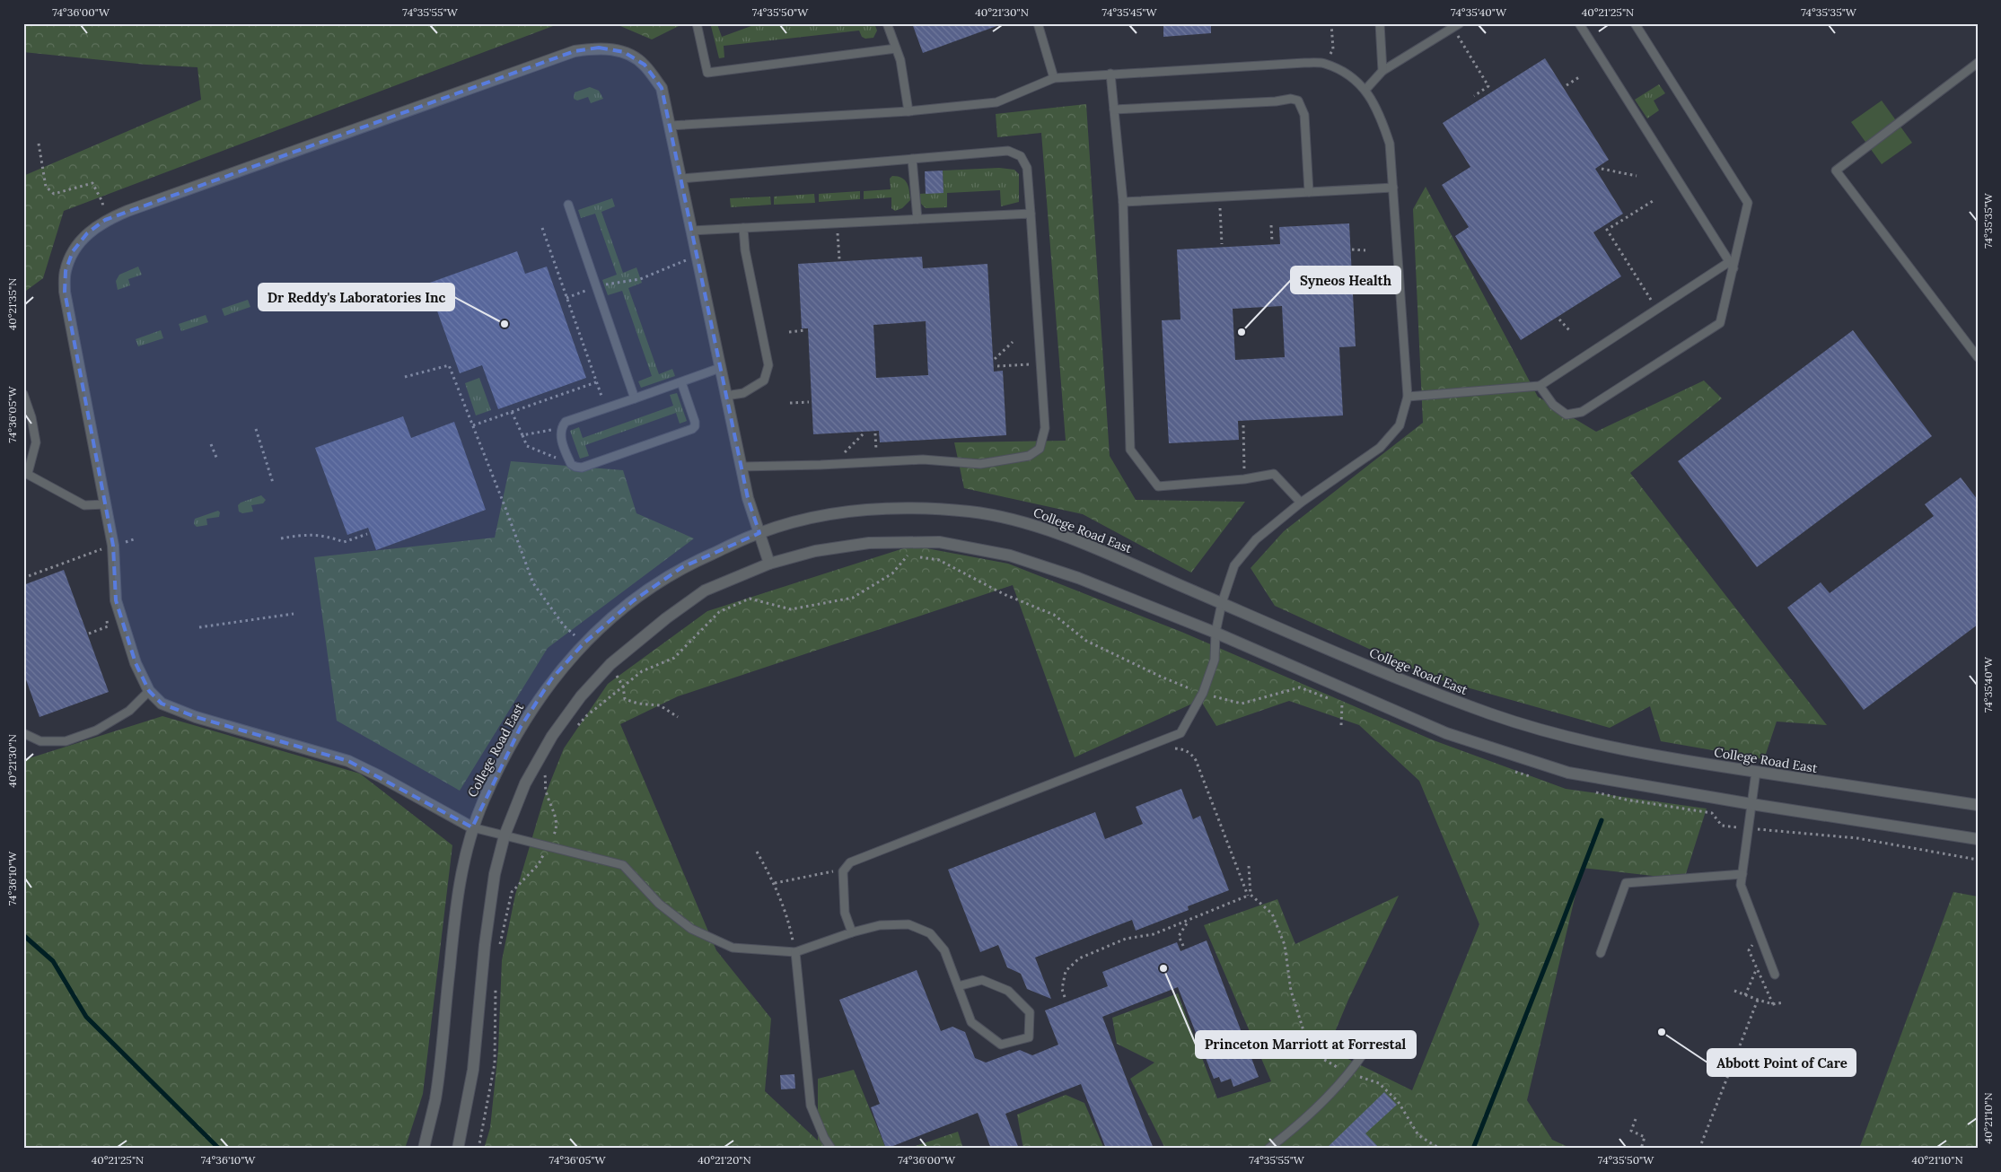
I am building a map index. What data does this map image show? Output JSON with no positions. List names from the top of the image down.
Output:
{
  "streets": {
    "street": ["College Road East"]
  },
  "places": [
    "Dr Reddy's Laboratories Inc",
    "Syneos Health",
    "Princeton Marriott at Forrestal",
    "Abbott Point of Care"
  ],
  "coordinates": [
    "74°36'00\"W",
    "74°35'55\"W",
    "74°35'50\"W",
    "40°21'30\"N",
    "74°35'45\"W",
    "74°35'40\"W",
    "40°21'25\"N",
    "74°35'35\"W",
    "40°21'35\"N",
    "74°36'05\"W",
    "74°36'10\"W",
    "40°21'10\"N",
    "40°21'20\"N"
  ]
}
